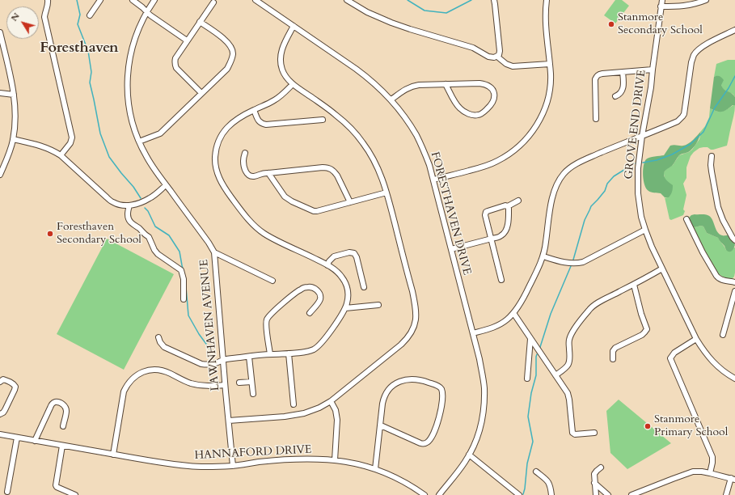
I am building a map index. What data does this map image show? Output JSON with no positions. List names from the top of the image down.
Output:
{
  "streets": {
    "street": [
      "GROVE END DRIVE",
      "FORESTHAVEN DRIVE",
      "LAWNHAVEN AVENUE",
      "HANNAFORD DRIVE"
    ]
  },
  "crossings": [
    ["LAWNHAVEN AVENUE", "HANNAFORD DRIVE"]
  ],
  "districts": ["Foresthaven"],
  "places": ["Stanmore Secondary School", "Foresthaven Secondary School", "Stanmore Primary School"],
  "north": "top left"
}
